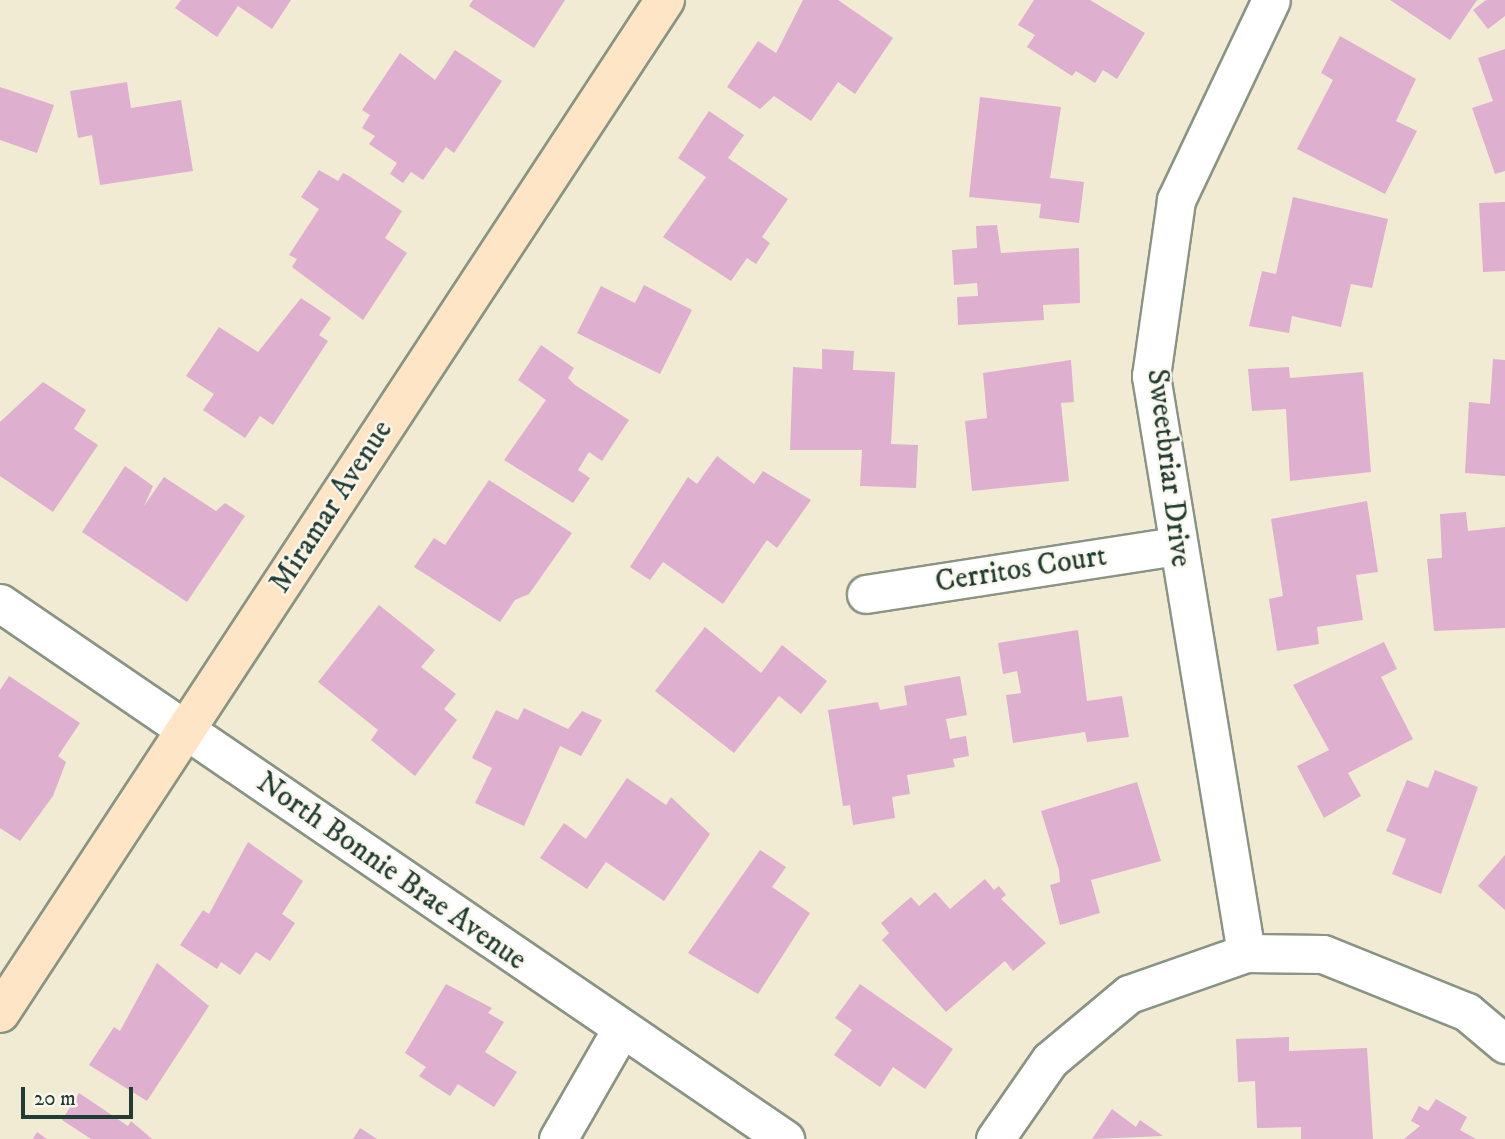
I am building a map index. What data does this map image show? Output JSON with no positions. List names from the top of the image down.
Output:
{
  "streets": {
    "street": [
      "Sweetbriar Drive",
      "Miramar Avenue",
      "Cerritos Court",
      "North Bonnie Brae Avenue"
    ]
  },
  "crossings": [
    ["Sweetbriar Drive", "Cerritos Court"],
    ["Miramar Avenue", "North Bonnie Brae Avenue"]
  ],
  "scale_bar": "20 m"
}
